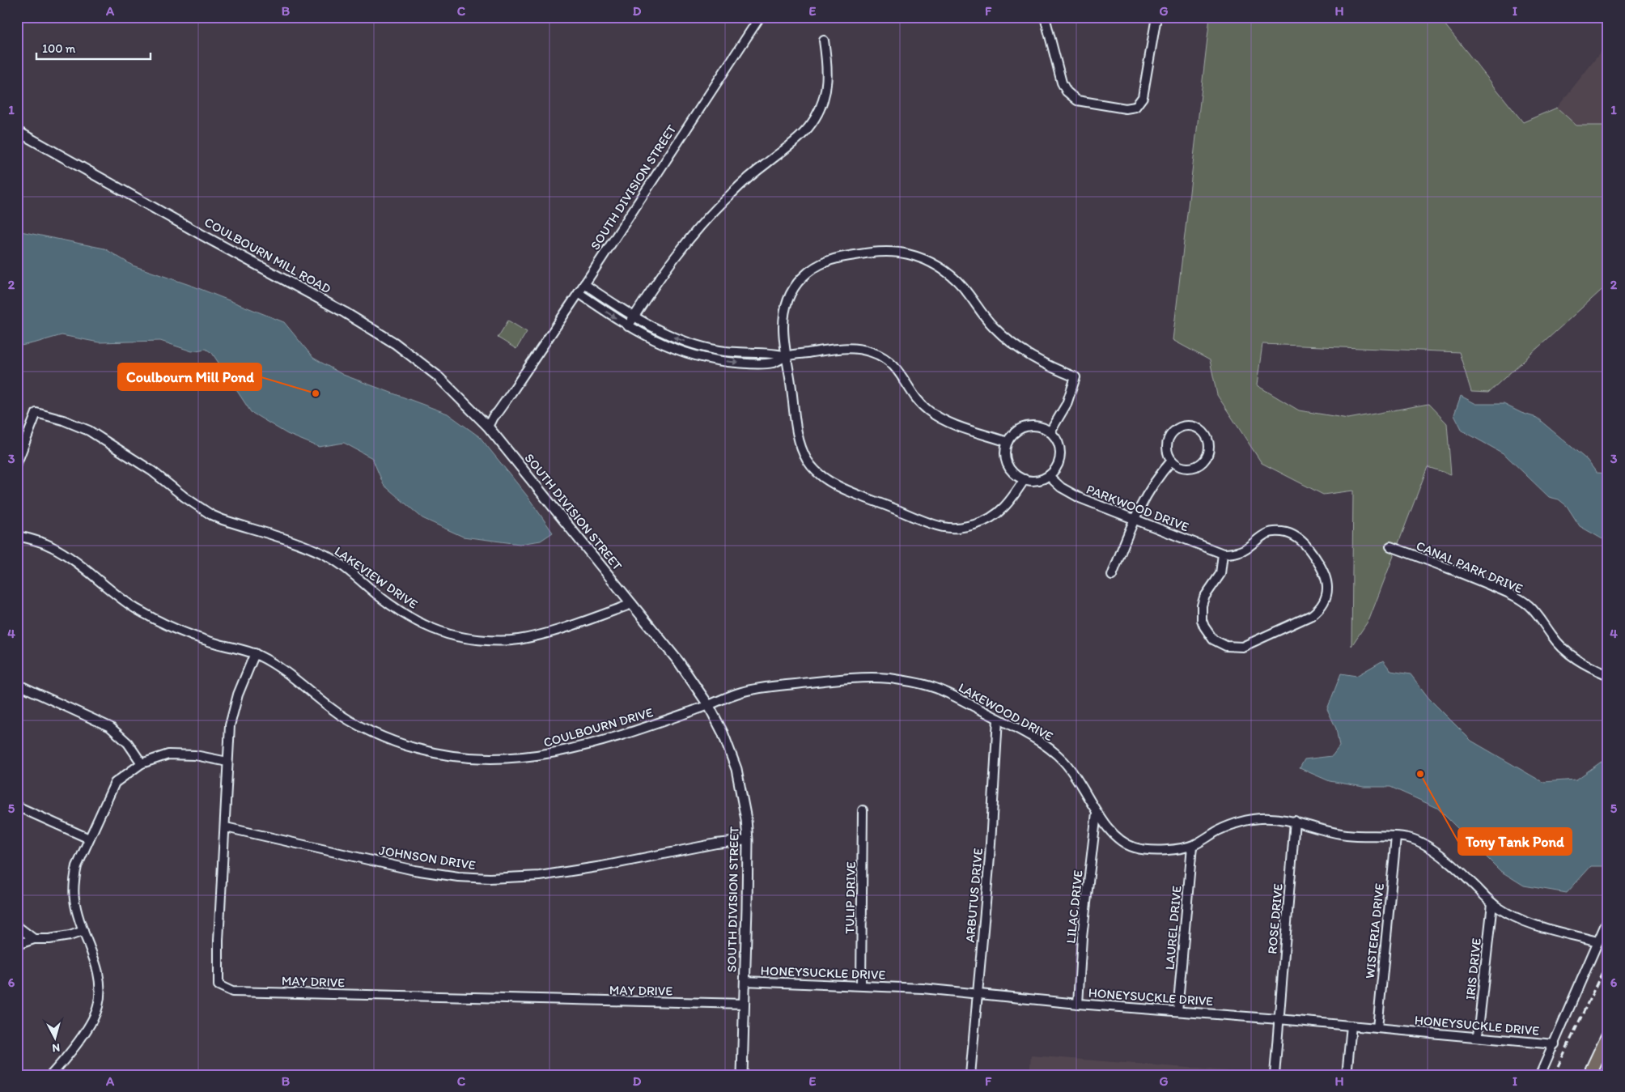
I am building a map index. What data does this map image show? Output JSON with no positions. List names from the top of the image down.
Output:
{
  "streets": {
    "street": [
      "SOUTH DIVISION STREET",
      "COULBOURN MILL ROAD",
      "PARKWOOD DRIVE",
      "CANAL PARK DRIVE",
      "LAKEVIEW DRIVE",
      "LAKEWOOD DRIVE",
      "COULBOURN DRIVE",
      "JOHNSON DRIVE",
      "ARBUTUS DRIVE",
      "TULIP DRIVE",
      "LILAC DRIVE",
      "ROSE DRIVE",
      "LAUREL DRIVE",
      "WISTERIA DRIVE",
      "IRIS DRIVE",
      "HONEYSUCKLE DRIVE",
      "MAY DRIVE"
    ]
  },
  "crossings": [
    ["SOUTH DIVISION STREET", "COULBOURN MILL ROAD"],
    ["SOUTH DIVISION STREET", "LAKEVIEW DRIVE"],
    ["SOUTH DIVISION STREET", "LAKEWOOD DRIVE"],
    ["SOUTH DIVISION STREET", "COULBOURN DRIVE"],
    ["SOUTH DIVISION STREET", "JOHNSON DRIVE"],
    ["SOUTH DIVISION STREET", "HONEYSUCKLE DRIVE"],
    ["SOUTH DIVISION STREET", "MAY DRIVE"],
    ["LAKEWOOD DRIVE", "COULBOURN DRIVE"],
    ["LAKEWOOD DRIVE", "ARBUTUS DRIVE"],
    ["LAKEWOOD DRIVE", "LILAC DRIVE"],
    ["LAKEWOOD DRIVE", "ROSE DRIVE"],
    ["LAKEWOOD DRIVE", "LAUREL DRIVE"],
    ["LAKEWOOD DRIVE", "WISTERIA DRIVE"],
    ["LAKEWOOD DRIVE", "IRIS DRIVE"],
    ["COULBOURN DRIVE", "MAY DRIVE"],
    ["JOHNSON DRIVE", "MAY DRIVE"],
    ["ARBUTUS DRIVE", "HONEYSUCKLE DRIVE"],
    ["TULIP DRIVE", "HONEYSUCKLE DRIVE"],
    ["LILAC DRIVE", "HONEYSUCKLE DRIVE"],
    ["ROSE DRIVE", "HONEYSUCKLE DRIVE"],
    ["LAUREL DRIVE", "HONEYSUCKLE DRIVE"],
    ["WISTERIA DRIVE", "HONEYSUCKLE DRIVE"],
    ["IRIS DRIVE", "HONEYSUCKLE DRIVE"]
  ],
  "places": ["Coulbourn Mill Pond", "Tony Tank Pond"],
  "scale_bar": "100 m",
  "north": "bottom",
  "grid": {
    "columns": [
      "A",
      "B",
      "C",
      "D",
      "E",
      "F",
      "G",
      "H",
      "I"
    ],
    "rows": [
      "1",
      "2",
      "3",
      "4",
      "5",
      "6"
    ]
  }
}
